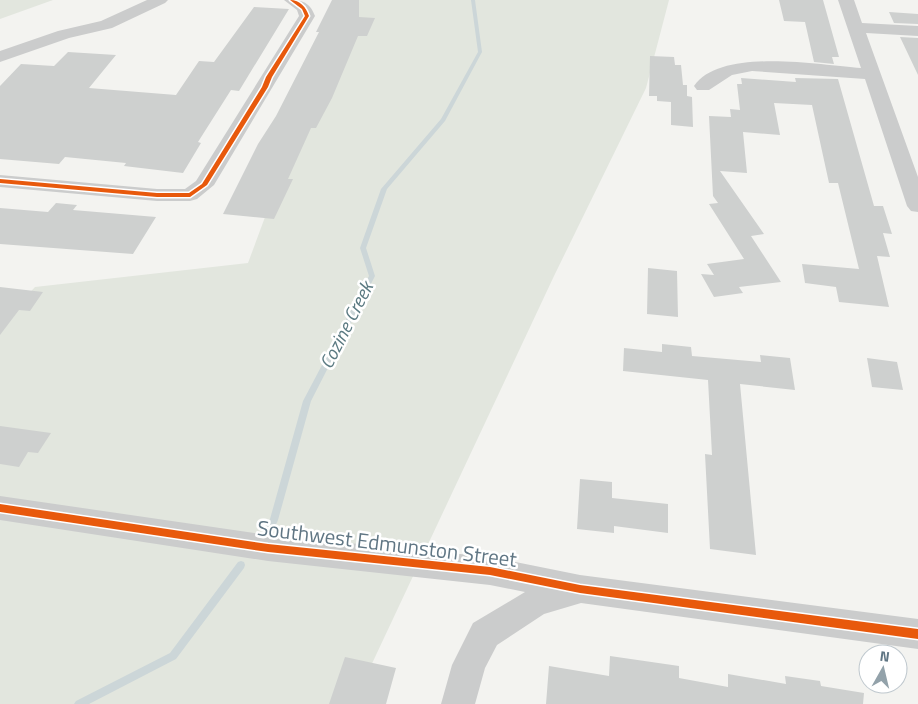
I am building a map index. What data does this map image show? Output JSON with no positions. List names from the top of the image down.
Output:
{
  "streets": {
    "street": ["Southwest Edmunston Street"]
  },
  "water": ["Cozine Creek"],
  "north": "top"
}
